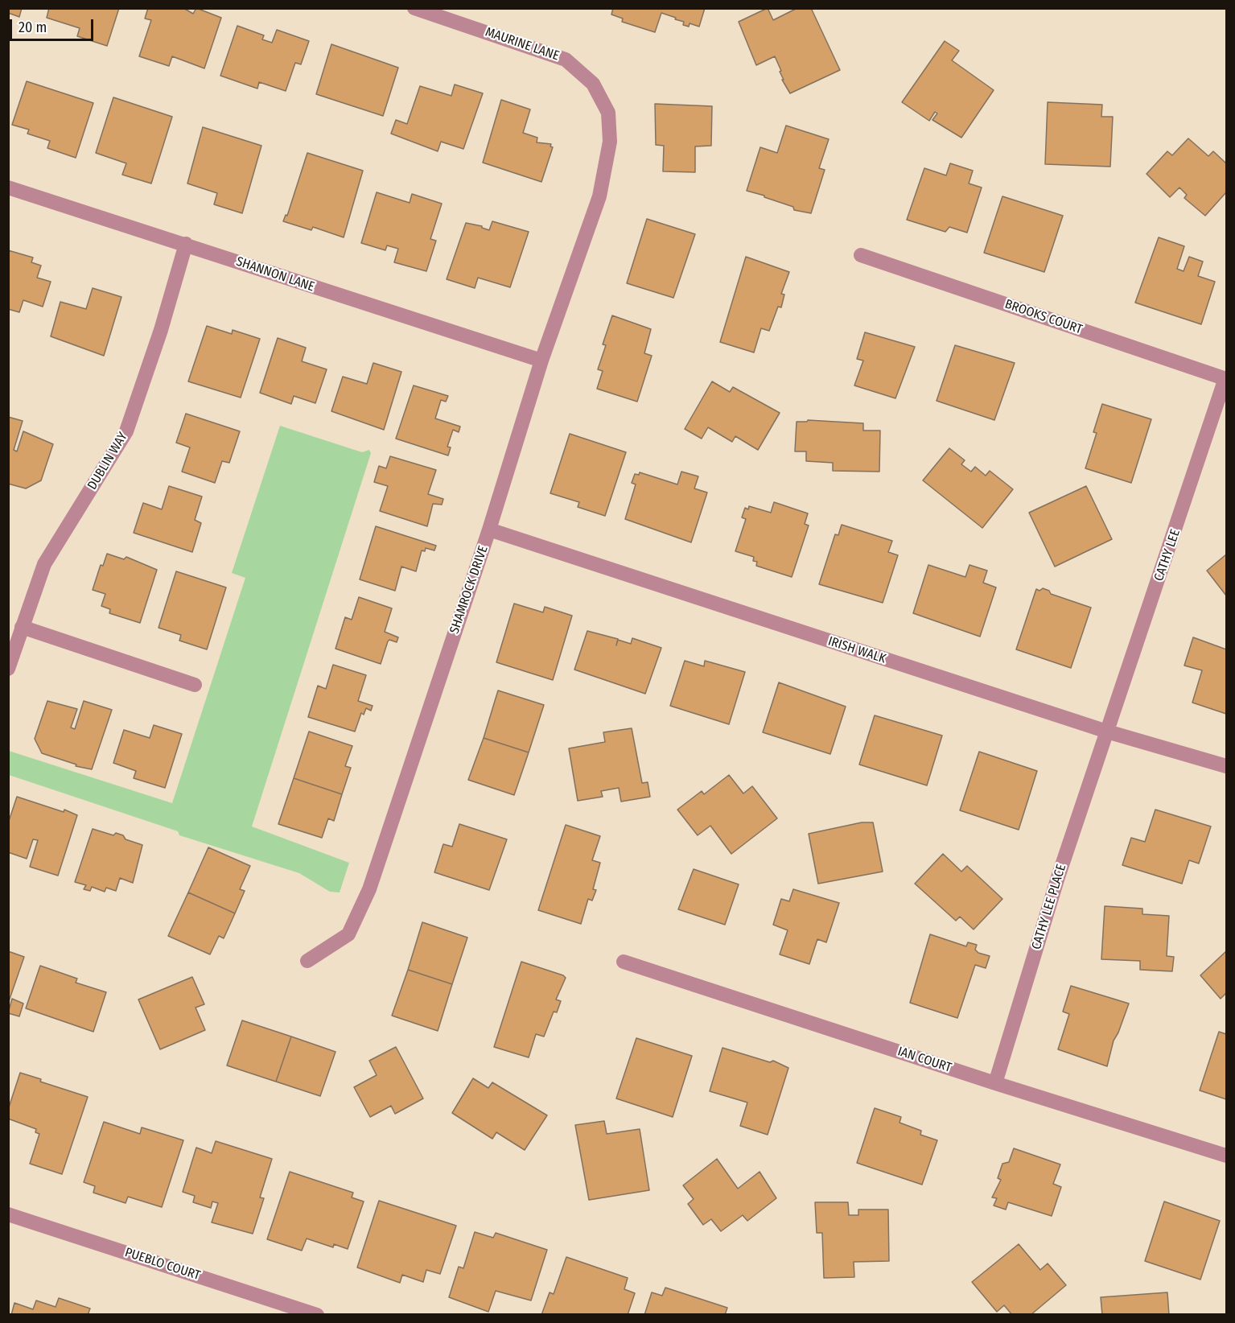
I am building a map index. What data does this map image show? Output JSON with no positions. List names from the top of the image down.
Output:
{
  "streets": {
    "street": [
      "MAURINE LANE",
      "SHANNON LANE",
      "BROOKS COURT",
      "DUBLIN WAY",
      "CATHY LEE",
      "SHAMROCK DRIVE",
      "IRISH WALK",
      "CATHY LEE PLACE",
      "IAN COURT",
      "PUEBLO COURT"
    ]
  },
  "crossings": [
    ["MAURINE LANE", "SHAMROCK DRIVE"],
    ["SHANNON LANE", "DUBLIN WAY"],
    ["SHANNON LANE", "SHAMROCK DRIVE"],
    ["BROOKS COURT", "CATHY LEE"],
    ["CATHY LEE", "IRISH WALK"],
    ["CATHY LEE", "CATHY LEE PLACE"],
    ["SHAMROCK DRIVE", "IRISH WALK"],
    ["IRISH WALK", "CATHY LEE PLACE"],
    ["CATHY LEE PLACE", "IAN COURT"]
  ],
  "scale_bar": "20 m"
}
